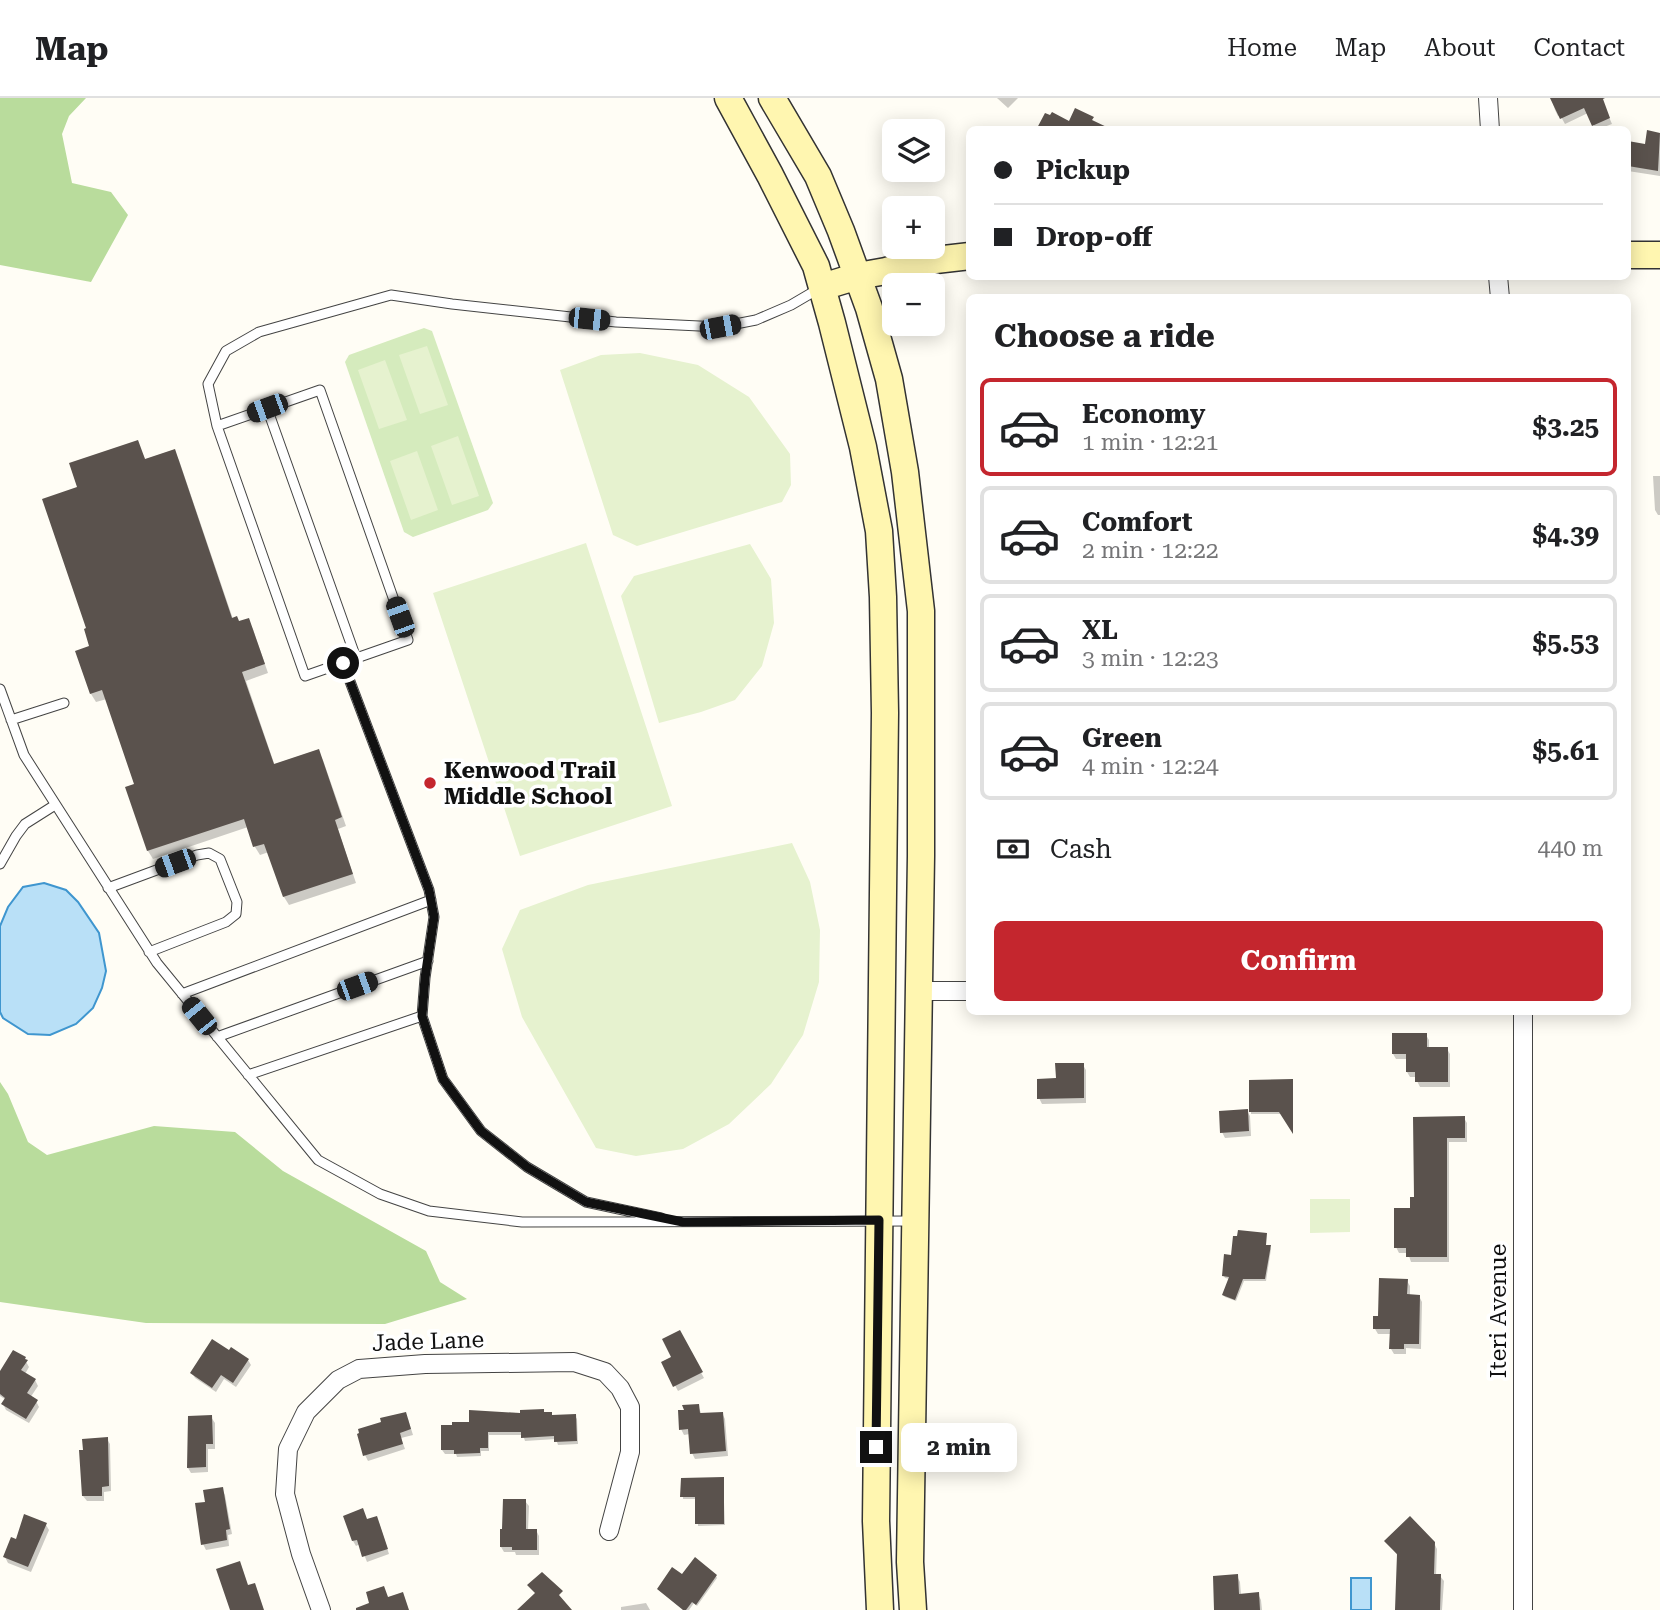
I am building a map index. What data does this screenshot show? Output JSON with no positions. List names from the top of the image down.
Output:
{
  "streets": {
    "street": ["Iteri Avenue", "Jade Lane"]
  },
  "places": ["Kenwood Trail Middle School"],
  "page": {
    "header": "Map",
    "nav": [
      "Home",
      "Map",
      "About",
      "Contact"
    ],
    "map_buttons": ["+", "−"],
    "banner": ["Pickup", "Drop-off"],
    "heading": "Choose a ride",
    "list": [
      {
        "name": "Economy",
        "note": "1 min · 12:21",
        "value": "$3.25"
      },
      {
        "name": "Comfort",
        "note": "2 min · 12:22",
        "value": "$4.39"
      },
      {
        "name": "XL",
        "note": "3 min · 12:23",
        "value": "$5.53"
      },
      {
        "name": "Green",
        "note": "4 min · 12:24",
        "value": "$5.61"
      }
    ],
    "pay": ["Cash", "440 m"],
    "buttons": "Confirm",
    "bubble": "2 min"
  }
}
